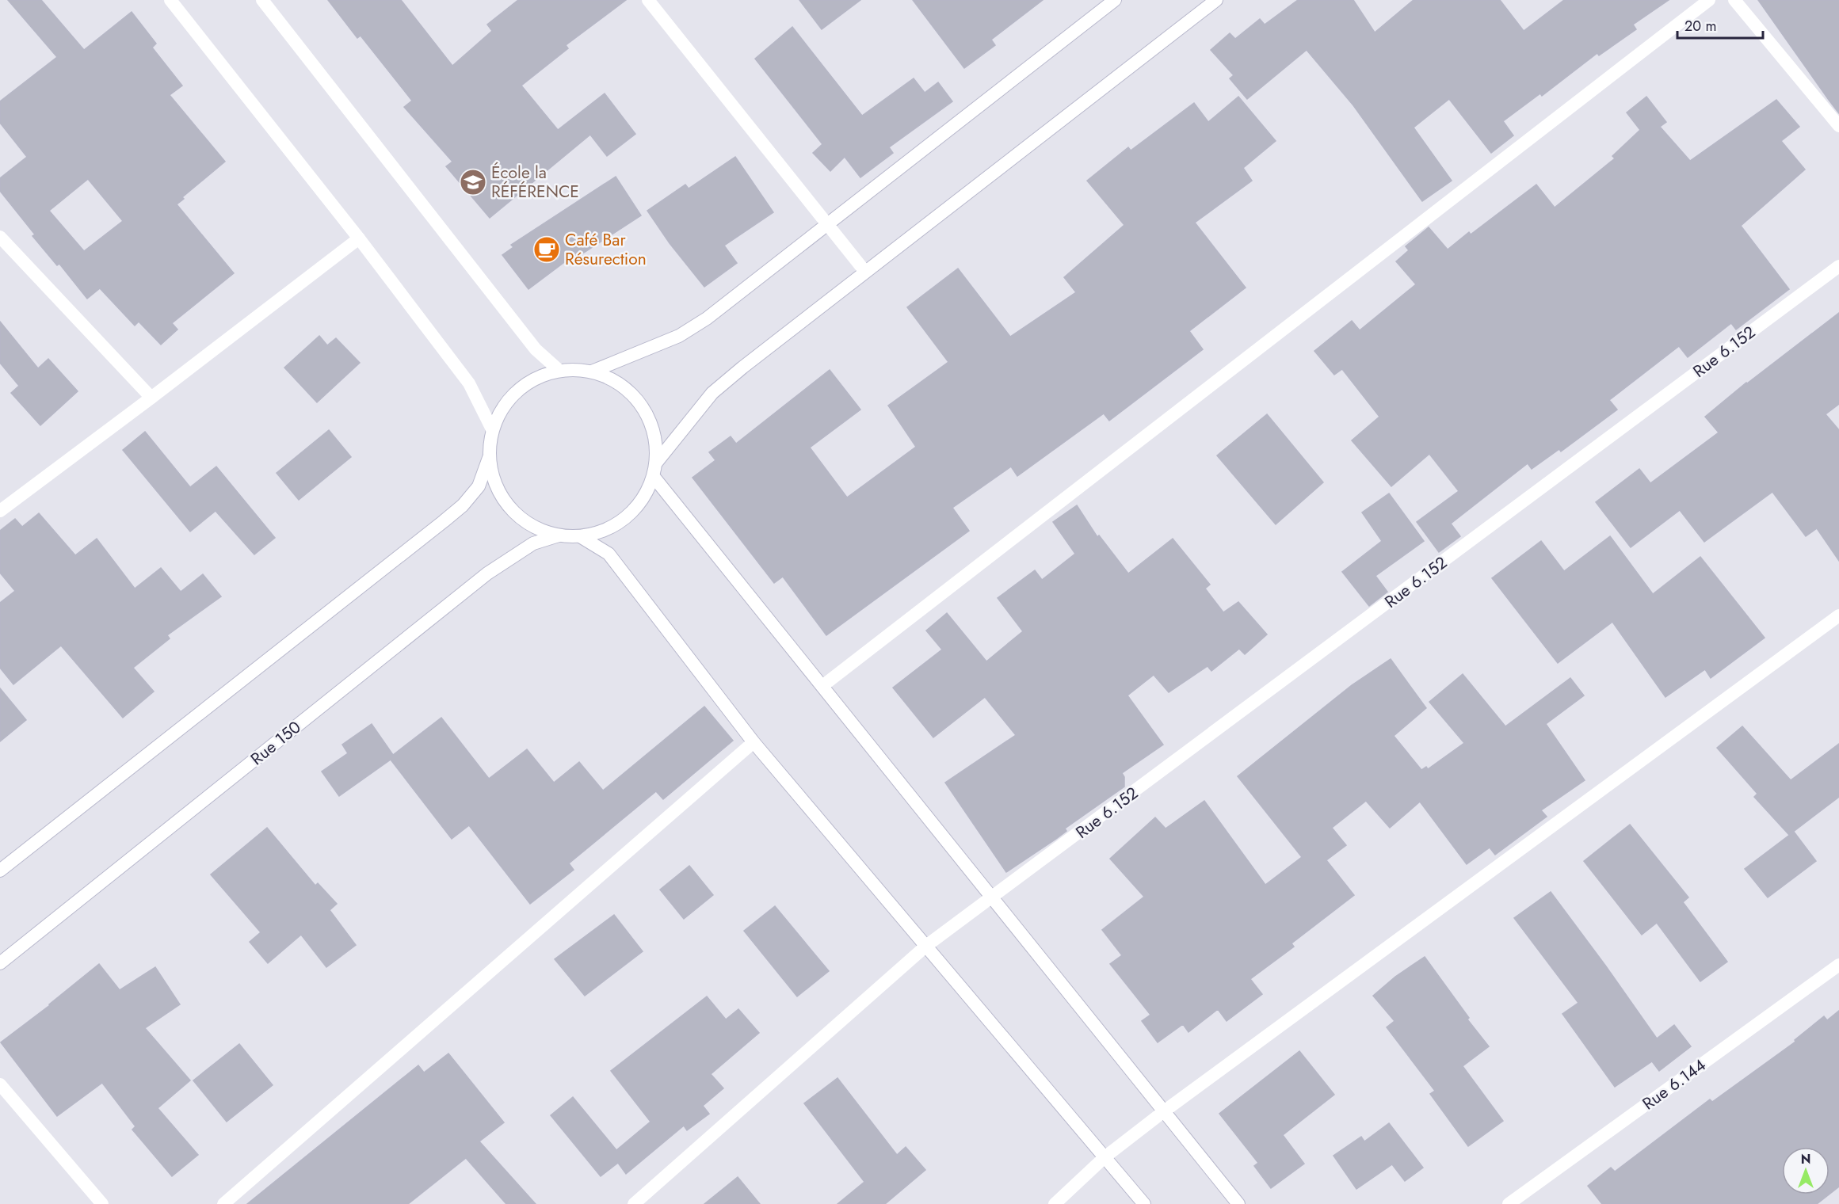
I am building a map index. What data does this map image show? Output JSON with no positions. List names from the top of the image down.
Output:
{
  "streets": {
    "street": ["Rue 6.152", "Rue 150", "Rue 6.144"]
  },
  "places": {
    "school or university": ["École la RÉFÉRENCE"],
    "cafe": ["Café Bar Résurection"]
  },
  "scale_bar": "20 m",
  "north": "top"
}
